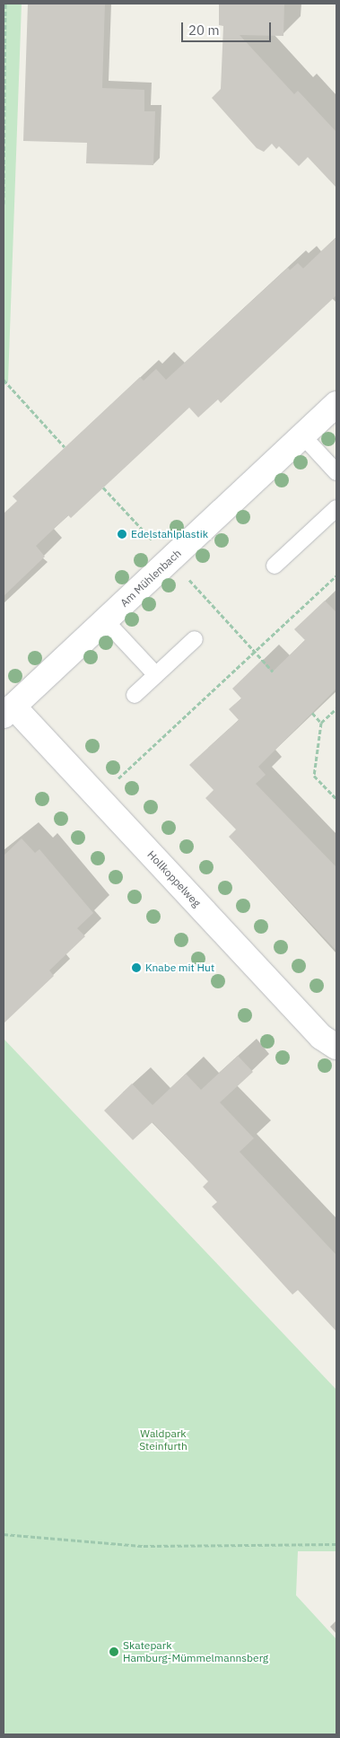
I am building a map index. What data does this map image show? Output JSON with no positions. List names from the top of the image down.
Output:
{
  "streets": {
    "street": ["Am Mühlenbach", "Hollkoppelweg"]
  },
  "crossings": [
    ["Am Mühlenbach", "Hollkoppelweg"]
  ],
  "parks": ["Waldpark Steinfurth"],
  "places": ["Edelstahlplastik", "Knabe mit Hut", "Skatepark Hamburg-Mümmelmannsberg"],
  "scale_bar": "20 m"
}
